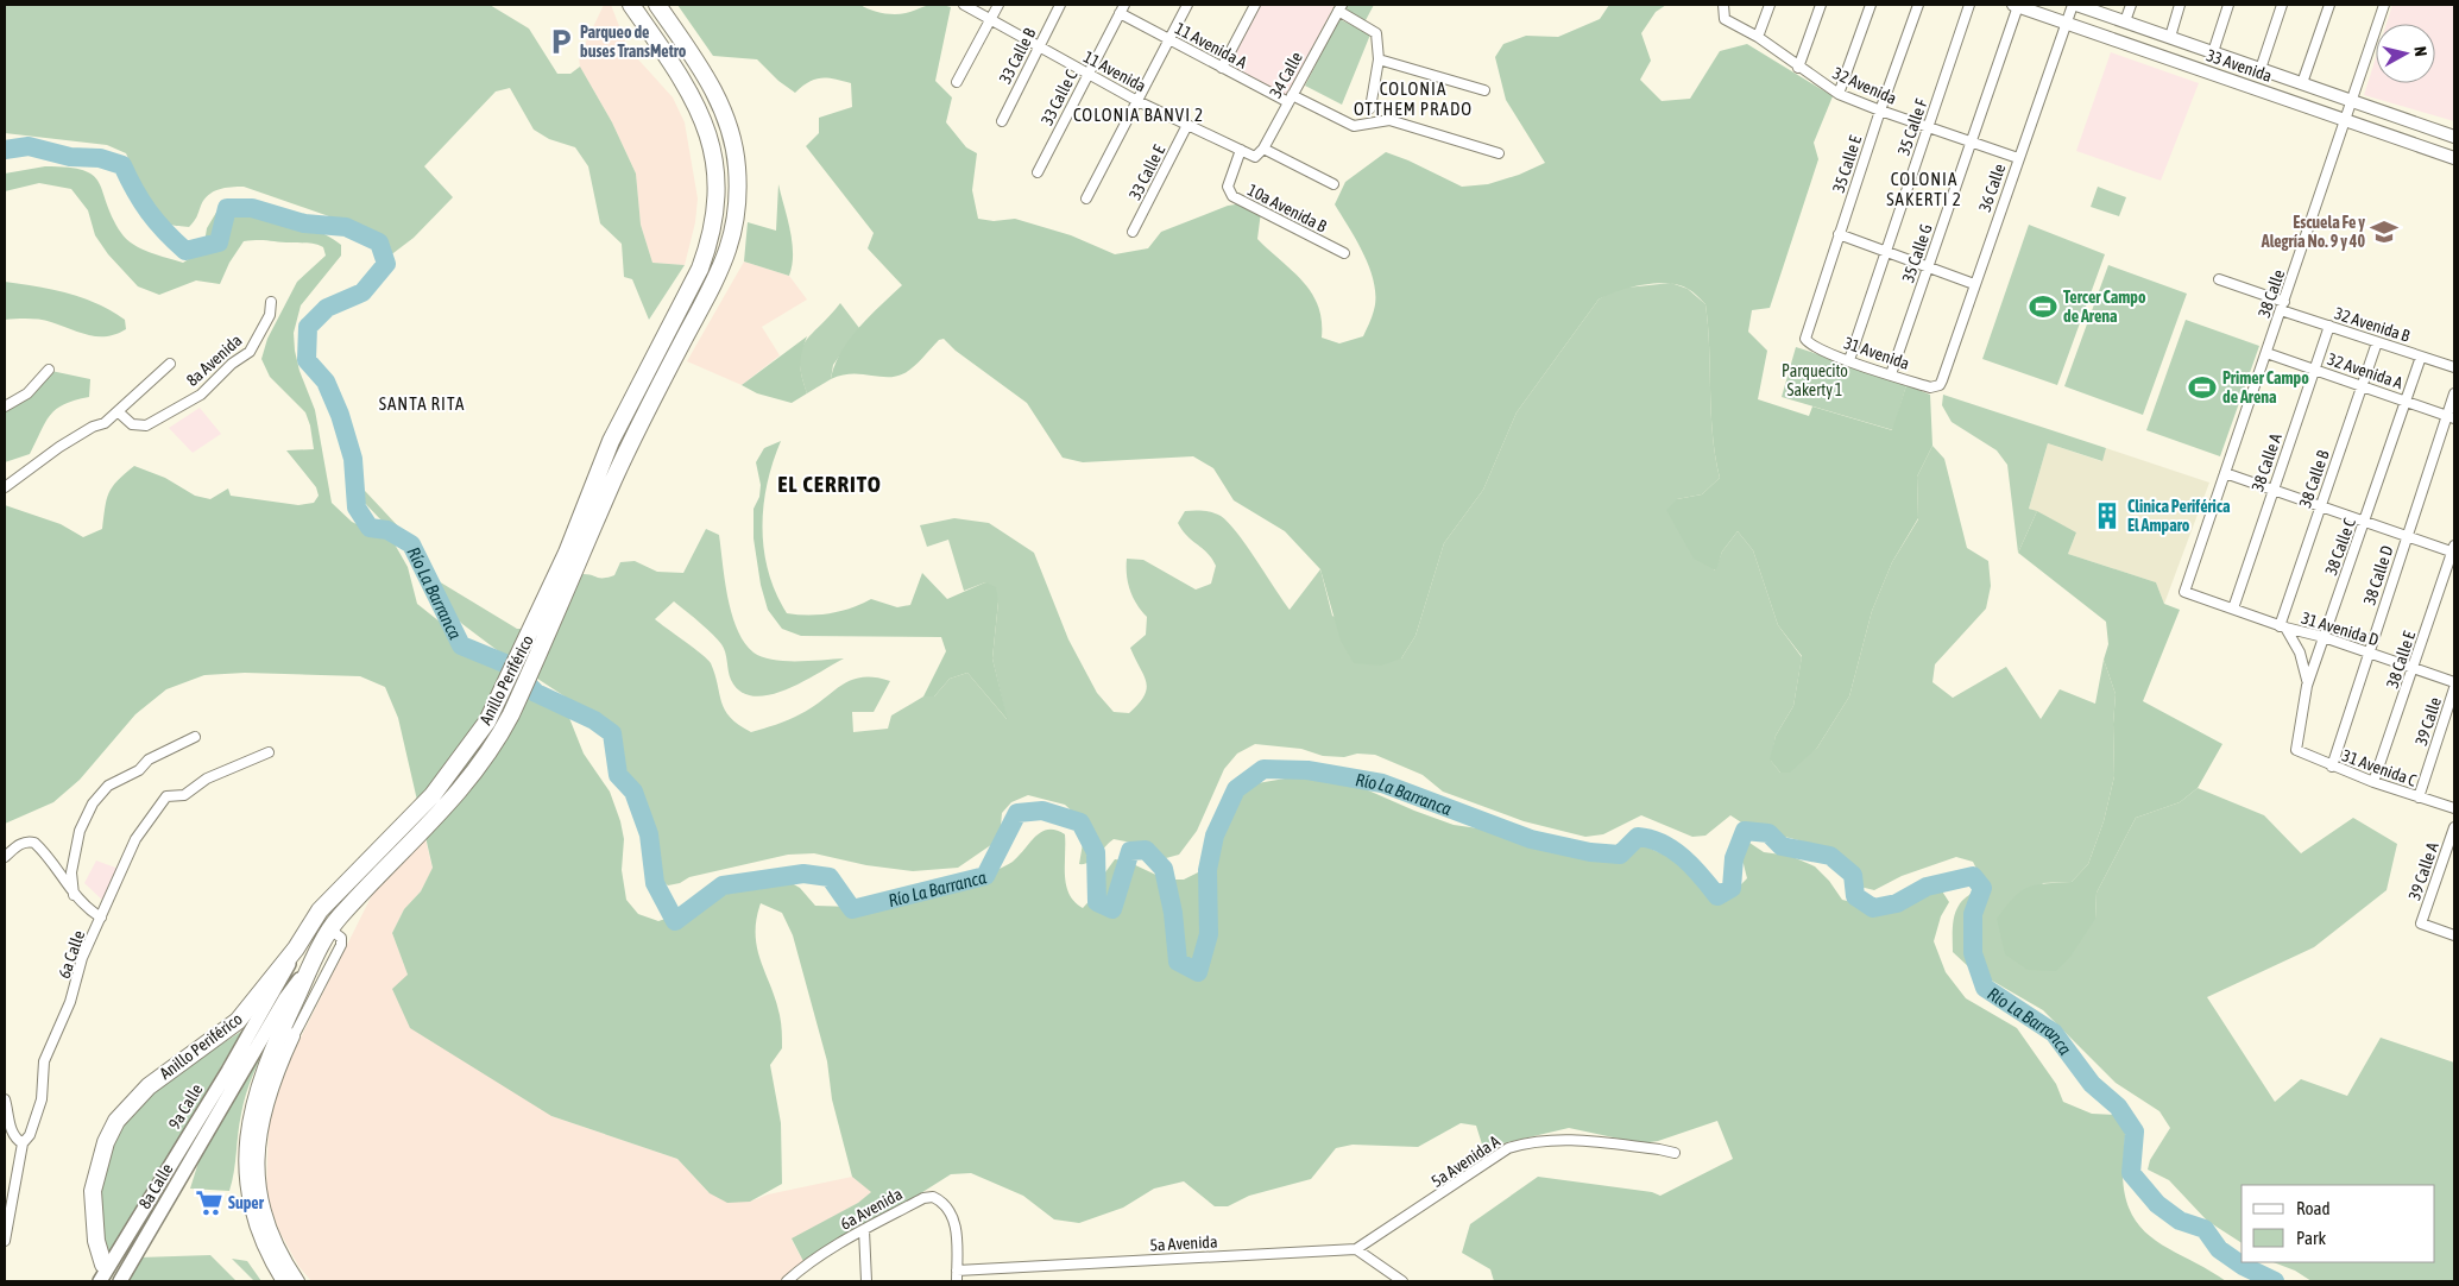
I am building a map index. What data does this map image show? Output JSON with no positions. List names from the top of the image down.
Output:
{
  "streets": {
    "highway": ["Anillo Periférico"],
    "main road": ["9a Calle", "8a Calle"],
    "street": [
      "11 Avenida A",
      "33 Calle B",
      "33 Avenida",
      "11 Avenida",
      "34 Calle",
      "32 Avenida",
      "33 Calle C",
      "35 Calle F",
      "35 Calle E",
      "33 Calle E",
      "36 Calle",
      "10a Avenida B",
      "35 Calle G",
      "38 Calle",
      "32 Avenida B",
      "31 Avenida",
      "8a Avenida",
      "32 Avenida A",
      "38 Calle A",
      "38 Calle B",
      "38 Calle C",
      "38 Calle D",
      "31 Avenida D",
      "38 Calle E",
      "39 Calle",
      "31 Avenida C",
      "39 Calle A",
      "6a Calle",
      "5a Avenida A",
      "6a Avenida",
      "5a Avenida"
    ]
  },
  "crossings": [
    ["11 Avenida A", "34 Calle"],
    ["11 Avenida A", "33 Calle C"],
    ["33 Calle B", "11 Avenida"],
    ["33 Avenida", "36 Calle"],
    ["33 Avenida", "35 Calle G"],
    ["33 Avenida", "38 Calle"],
    ["11 Avenida", "34 Calle"],
    ["11 Avenida", "33 Calle C"],
    ["11 Avenida", "33 Calle E"],
    ["11 Avenida", "10a Avenida B"],
    ["32 Avenida", "35 Calle F"],
    ["32 Avenida", "35 Calle E"],
    ["32 Avenida", "36 Calle"],
    ["32 Avenida", "35 Calle G"],
    ["35 Calle F", "31 Avenida"],
    ["35 Calle E", "31 Avenida"],
    ["36 Calle", "31 Avenida"],
    ["35 Calle G", "31 Avenida"],
    ["38 Calle", "32 Avenida B"],
    ["38 Calle", "32 Avenida A"],
    ["38 Calle", "31 Avenida D"],
    ["32 Avenida B", "38 Calle A"],
    ["32 Avenida B", "38 Calle B"],
    ["32 Avenida B", "38 Calle C"],
    ["32 Avenida A", "38 Calle A"],
    ["32 Avenida A", "38 Calle B"],
    ["32 Avenida A", "38 Calle C"],
    ["32 Avenida A", "38 Calle D"],
    ["38 Calle A", "31 Avenida D"],
    ["38 Calle B", "31 Avenida D"],
    ["38 Calle C", "31 Avenida D"],
    ["38 Calle C", "31 Avenida C"],
    ["38 Calle D", "31 Avenida D"],
    ["38 Calle D", "31 Avenida C"],
    ["31 Avenida D", "38 Calle E"],
    ["38 Calle E", "31 Avenida C"],
    ["Anillo Periférico", "9a Calle"],
    ["Anillo Periférico", "8a Calle"],
    ["39 Calle", "31 Avenida C"],
    ["5a Avenida A", "5a Avenida"],
    ["6a Avenida", "5a Avenida"]
  ],
  "districts": [
    "COLONIA OTTHEM PRADO",
    "COLONIA BANVI 2",
    "COLONIA SAKERTI 2",
    "SANTA RITA",
    "EL CERRITO"
  ],
  "water": ["Río La Barranca"],
  "parks": ["Parquecito Sakerty 1"],
  "places": {
    "parking": ["Parqueo de buses TransMetro"],
    "school or university": ["Escuela Fe y Alegría No. 9 y 40"],
    "sports": ["Tercer Campo de Arena", "Primer Campo de Arena"],
    "building": ["Clinica Periférica El Amparo"],
    "supermarket": ["Super"]
  },
  "legend": ["Road", "Park"],
  "north": "right"
}
